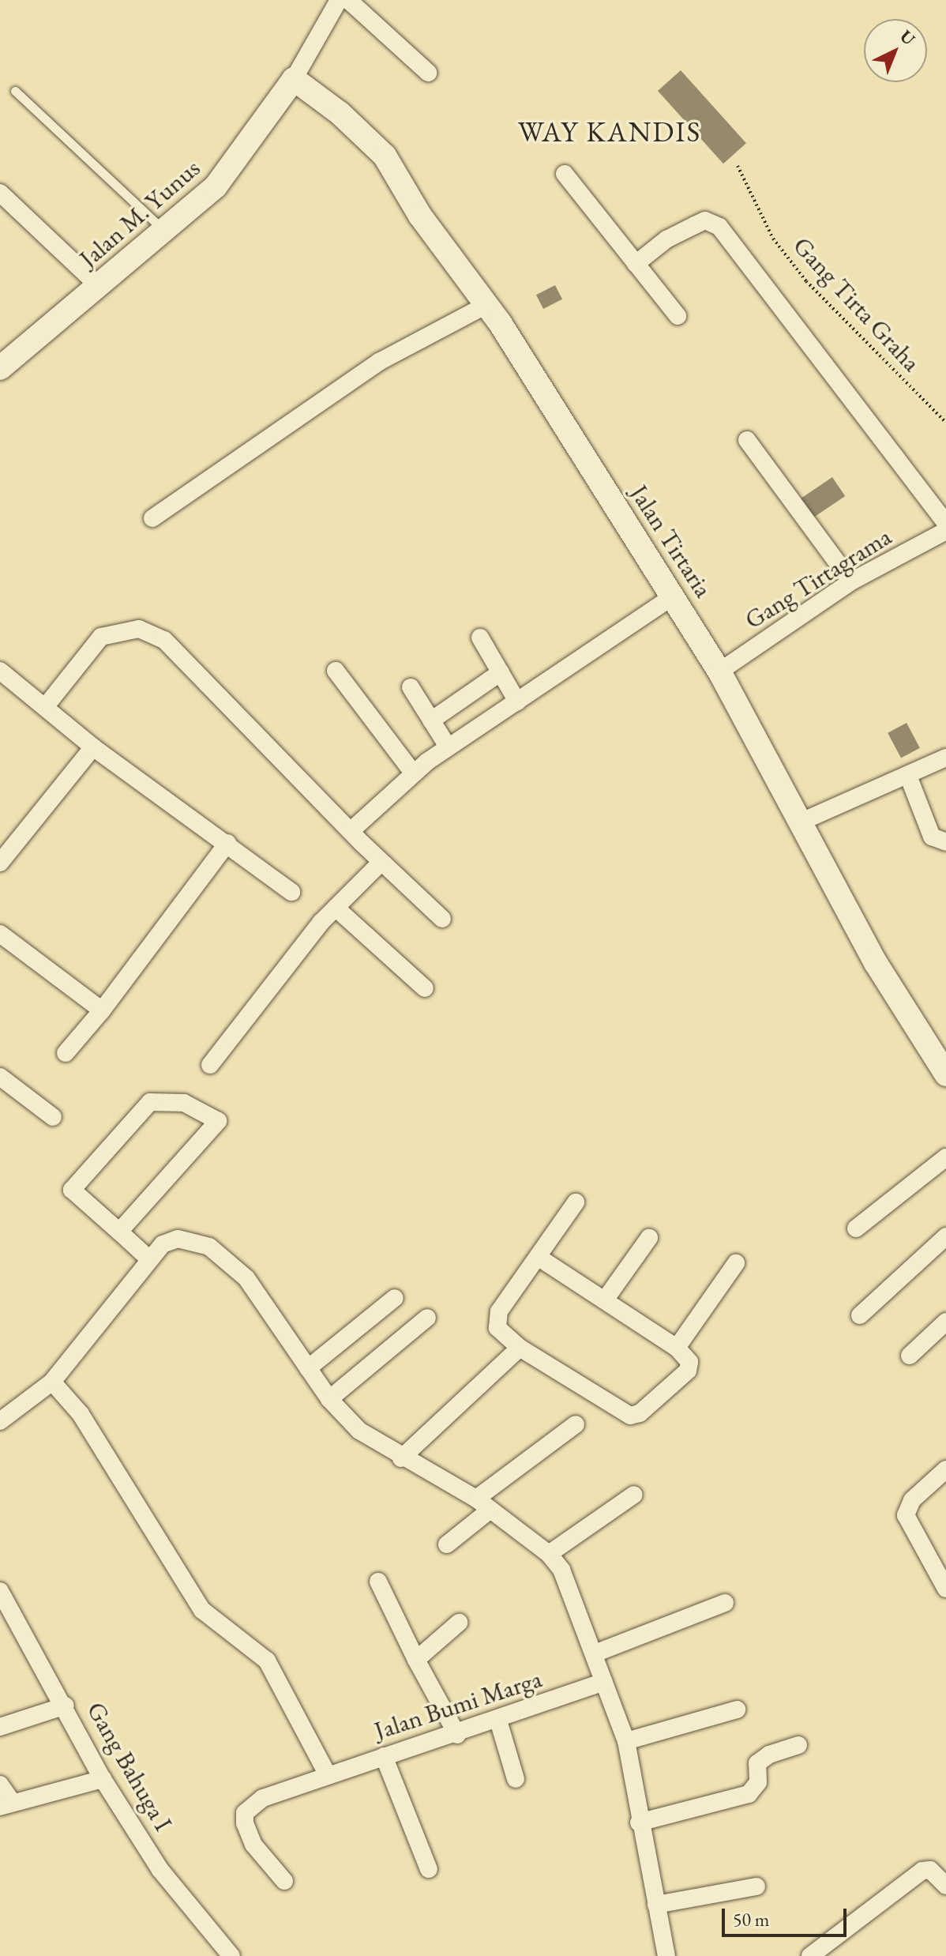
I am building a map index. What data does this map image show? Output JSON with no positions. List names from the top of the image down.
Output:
{
  "streets": {
    "street": [
      "Jalan M. Yunus",
      "Jalan Tirtaria",
      "Gang Tirtagrama",
      "Jalan Bumi Marga",
      "Gang Bahuga I"
    ],
    "path": ["Gang Tirta Graha"]
  },
  "crossings": [
    ["Jalan M. Yunus", "Jalan Tirtaria"],
    ["Jalan Tirtaria", "Gang Tirtagrama"]
  ],
  "districts": ["WAY KANDIS"],
  "scale_bar": "50 m",
  "north": "top right"
}
